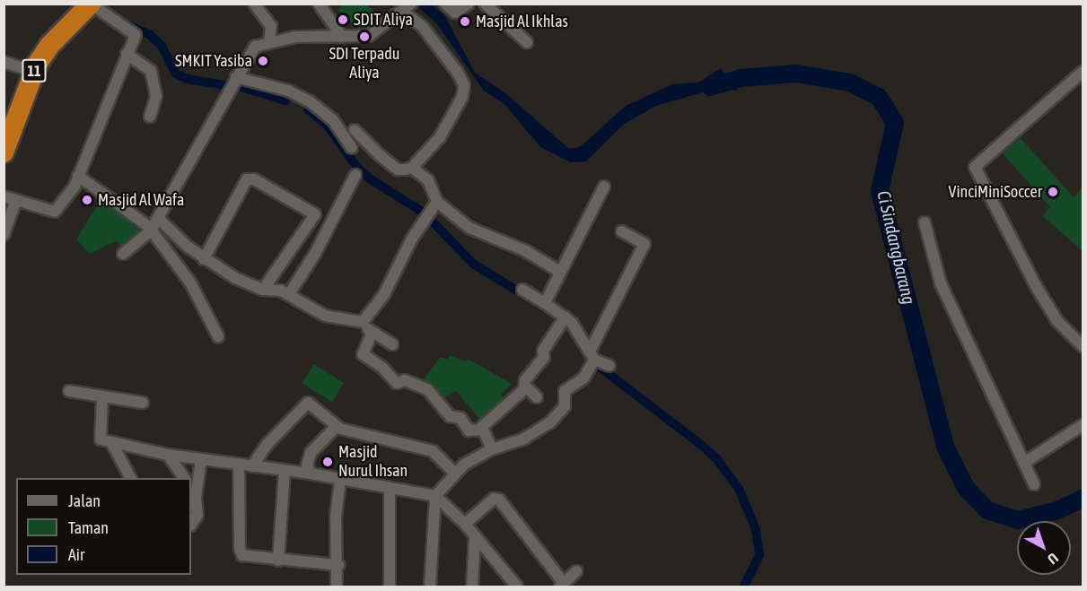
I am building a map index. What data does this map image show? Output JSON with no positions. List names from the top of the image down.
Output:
{
  "streets": {
    "highway": ["11"]
  },
  "water": ["Ci Sindangbarang"],
  "places": [
    "SDIT Aliya",
    "Masjid Al Ikhlas",
    "SDI Terpadu Aliya",
    "SMKIT Yasiba",
    "VinciMiniSoccer",
    "Masjid Al Wafa",
    "Masjid Nurul Ihsan"
  ],
  "legend": ["Jalan", "Taman", "Air"],
  "north": "bottom right"
}
